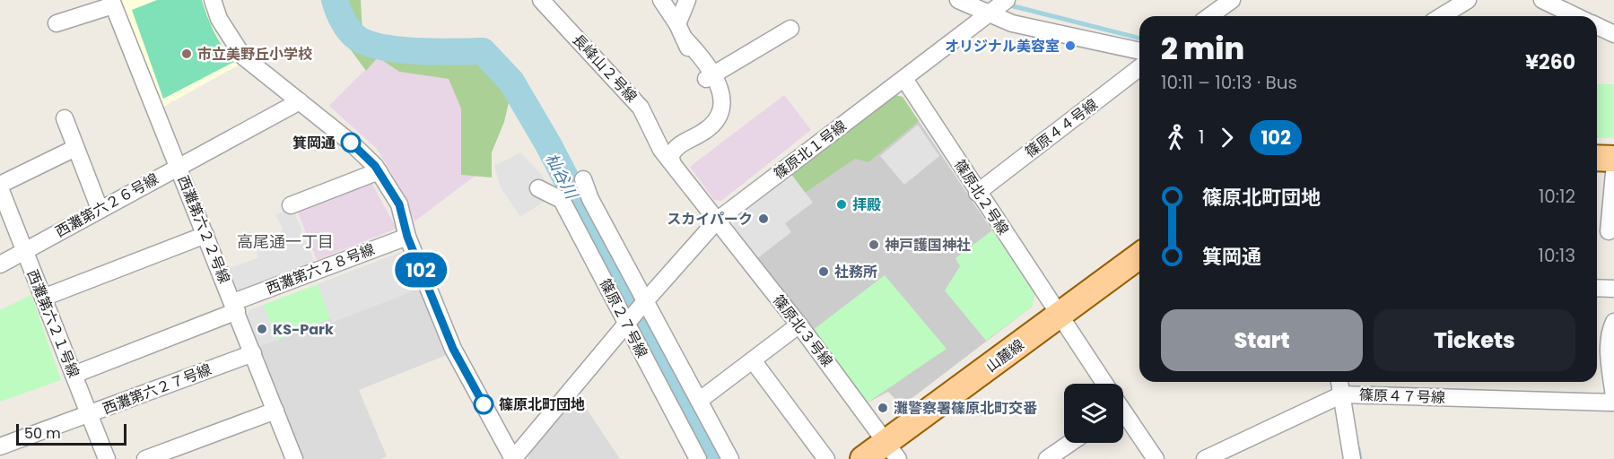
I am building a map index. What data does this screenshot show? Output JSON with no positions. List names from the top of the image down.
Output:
{
  "streets": {
    "main road": ["山麓線"],
    "street": [
      "長峰山２号線",
      "篠原４４号線",
      "篠原北１号線",
      "篠原北２号線",
      "西灘第六２６号線",
      "西灘第六２２号線",
      "西灘第六２８号線",
      "篠原２７号線",
      "西灘第六２１号線",
      "篠原北３号線",
      "西灘第六２７号線",
      "篠原４７号線"
    ]
  },
  "crossings": [
    ["長峰山２号線", "篠原北１号線"],
    ["長峰山２号線", "篠原北３号線"],
    ["篠原４４号線", "篠原北２号線"],
    ["篠原北１号線", "篠原北２号線"],
    ["篠原北１号線", "篠原２７号線"],
    ["篠原北１号線", "篠原北３号線"],
    ["篠原北２号線", "山麓線"],
    ["西灘第六２６号線", "西灘第六２２号線"],
    ["西灘第六２６号線", "西灘第六２１号線"],
    ["西灘第六２２号線", "西灘第六２８号線"],
    ["西灘第六２２号線", "西灘第六２７号線"],
    ["西灘第六２８号線", "西灘第六２１号線"],
    ["西灘第六２１号線", "西灘第六２７号線"],
    ["篠原北３号線", "山麓線"]
  ],
  "districts": ["高尾通一丁目"],
  "water": ["杣谷川"],
  "places": [
    "オリジナル美容室",
    "市立美野丘小学校",
    "箕岡通",
    "拝殿",
    "スカイパーク",
    "神戸護国神社",
    "社務所",
    "KS-Park",
    "篠原北町団地",
    "灘警察署篠原北町交番"
  ],
  "lines": ["bus line 102"],
  "scale_bar": "50 m",
  "page": {
    "on_map": "102",
    "heading": ["2 min", "10:11 – 10:13 · Bus", "¥260"],
    "legs": ["1", "102"],
    "list": [
      {
        "name": "篠原北町団地",
        "value": "10:12"
      },
      {
        "name": "箕岡通",
        "value": "10:13"
      }
    ],
    "buttons": ["Start", "Tickets"],
    "scale": "50 m"
  }
}
